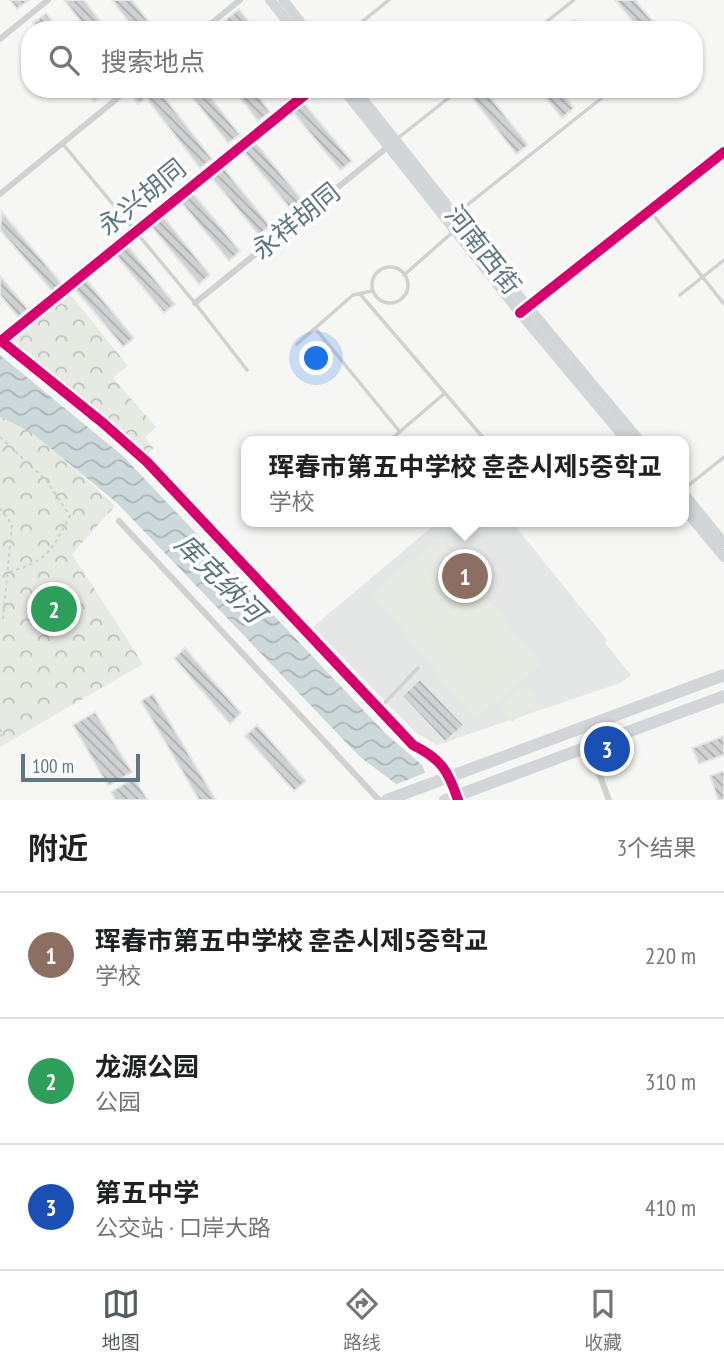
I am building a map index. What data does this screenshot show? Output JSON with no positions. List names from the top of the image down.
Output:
{
  "streets": {
    "main road": ["河南西街"],
    "street": ["永兴胡同", "永祥胡同"]
  },
  "crossings": [
    ["永祥胡同", "河南西街"]
  ],
  "water": ["库克纳河"],
  "scale_bar": "100 m",
  "page": {
    "search": "搜索地点",
    "popup": ["珲春市第五中学校 훈춘시제5중학교", "学校"],
    "pins": ["1", "2", "3"],
    "scale": "100 m",
    "heading": ["附近", "3个结果"],
    "list": [
      {
        "mark": "1",
        "name": "珲春市第五中学校 훈춘시제5중학교",
        "note": "学校",
        "value": "220 m"
      },
      {
        "mark": "2",
        "name": "龙源公园",
        "note": "公园",
        "value": "310 m"
      },
      {
        "mark": "3",
        "name": "第五中学",
        "note": "公交站 · 口岸大路",
        "value": "410 m"
      }
    ],
    "nav": ["地图", "路线", "收藏"]
  }
}
